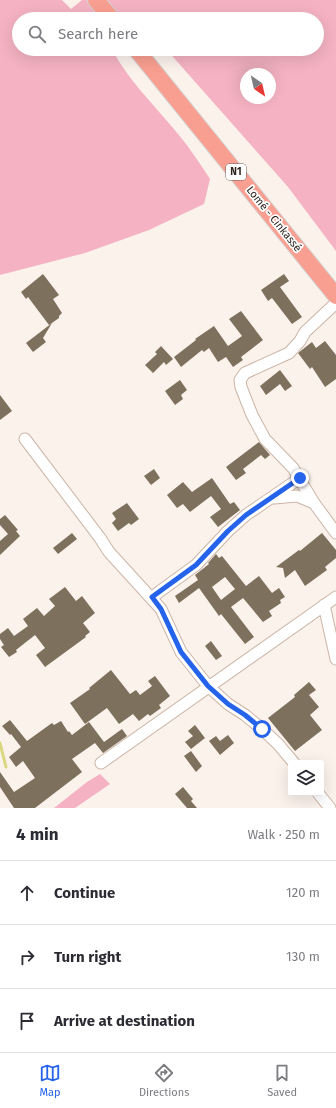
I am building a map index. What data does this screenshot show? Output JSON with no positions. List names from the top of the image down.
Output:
{
  "streets": {
    "highway": ["N1", "Lomé - Cinkassé"]
  },
  "north": "bottom right",
  "page": {
    "search": "Search here",
    "heading": ["4 min", "Walk · 250 m"],
    "list": [
      ["Continue", "120 m"],
      ["Turn right", "130 m"],
      "Arrive at destination"
    ],
    "nav": ["Map", "Directions", "Saved"]
  }
}
